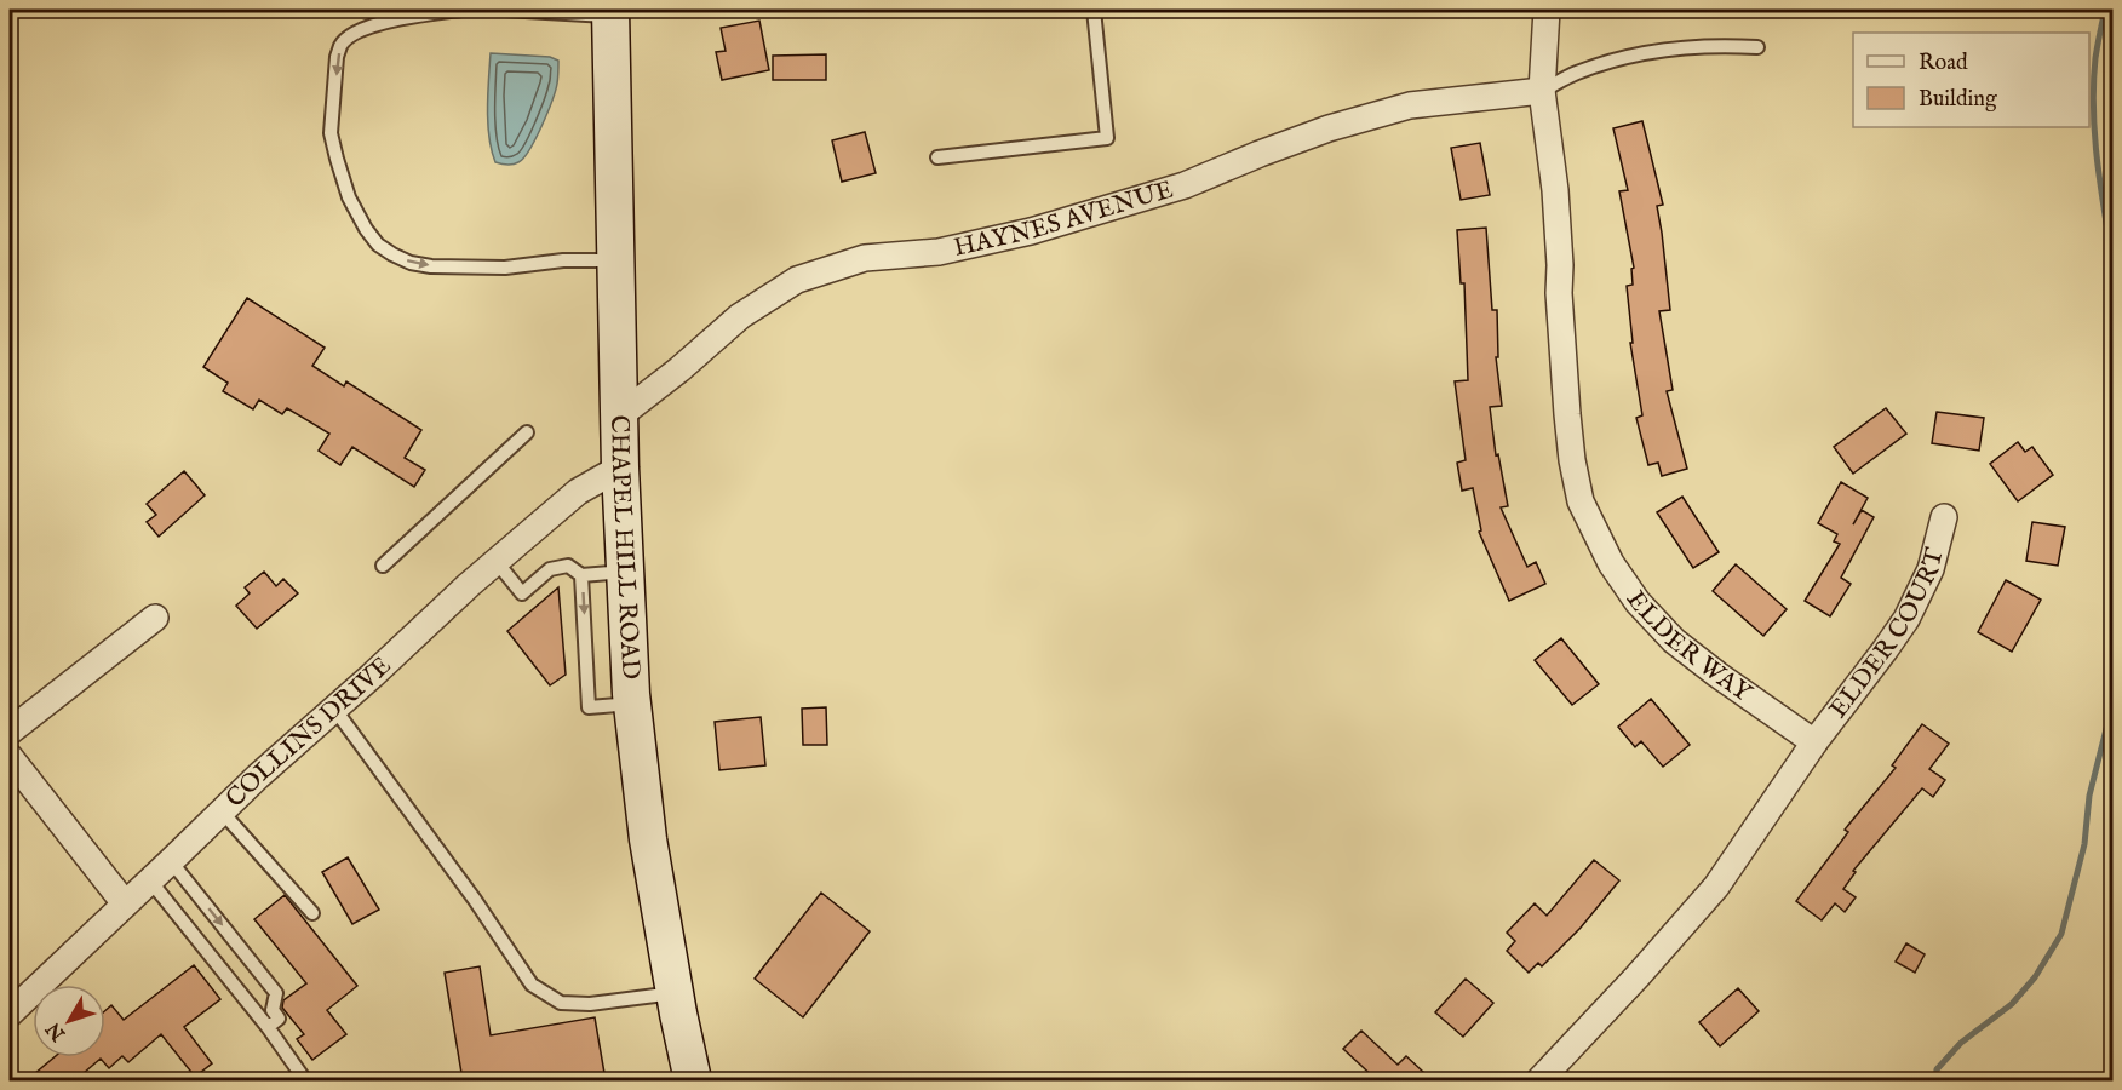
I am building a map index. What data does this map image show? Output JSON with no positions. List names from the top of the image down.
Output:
{
  "streets": {
    "main road": ["CHAPEL HILL ROAD"],
    "street": [
      "HAYNES AVENUE",
      "ELDER COURT",
      "ELDER WAY",
      "COLLINS DRIVE"
    ]
  },
  "crossings": [
    ["HAYNES AVENUE", "CHAPEL HILL ROAD"],
    ["HAYNES AVENUE", "ELDER WAY"],
    ["CHAPEL HILL ROAD", "COLLINS DRIVE"],
    ["ELDER COURT", "ELDER WAY"]
  ],
  "legend": ["Road", "Building"],
  "north": "bottom left"
}
